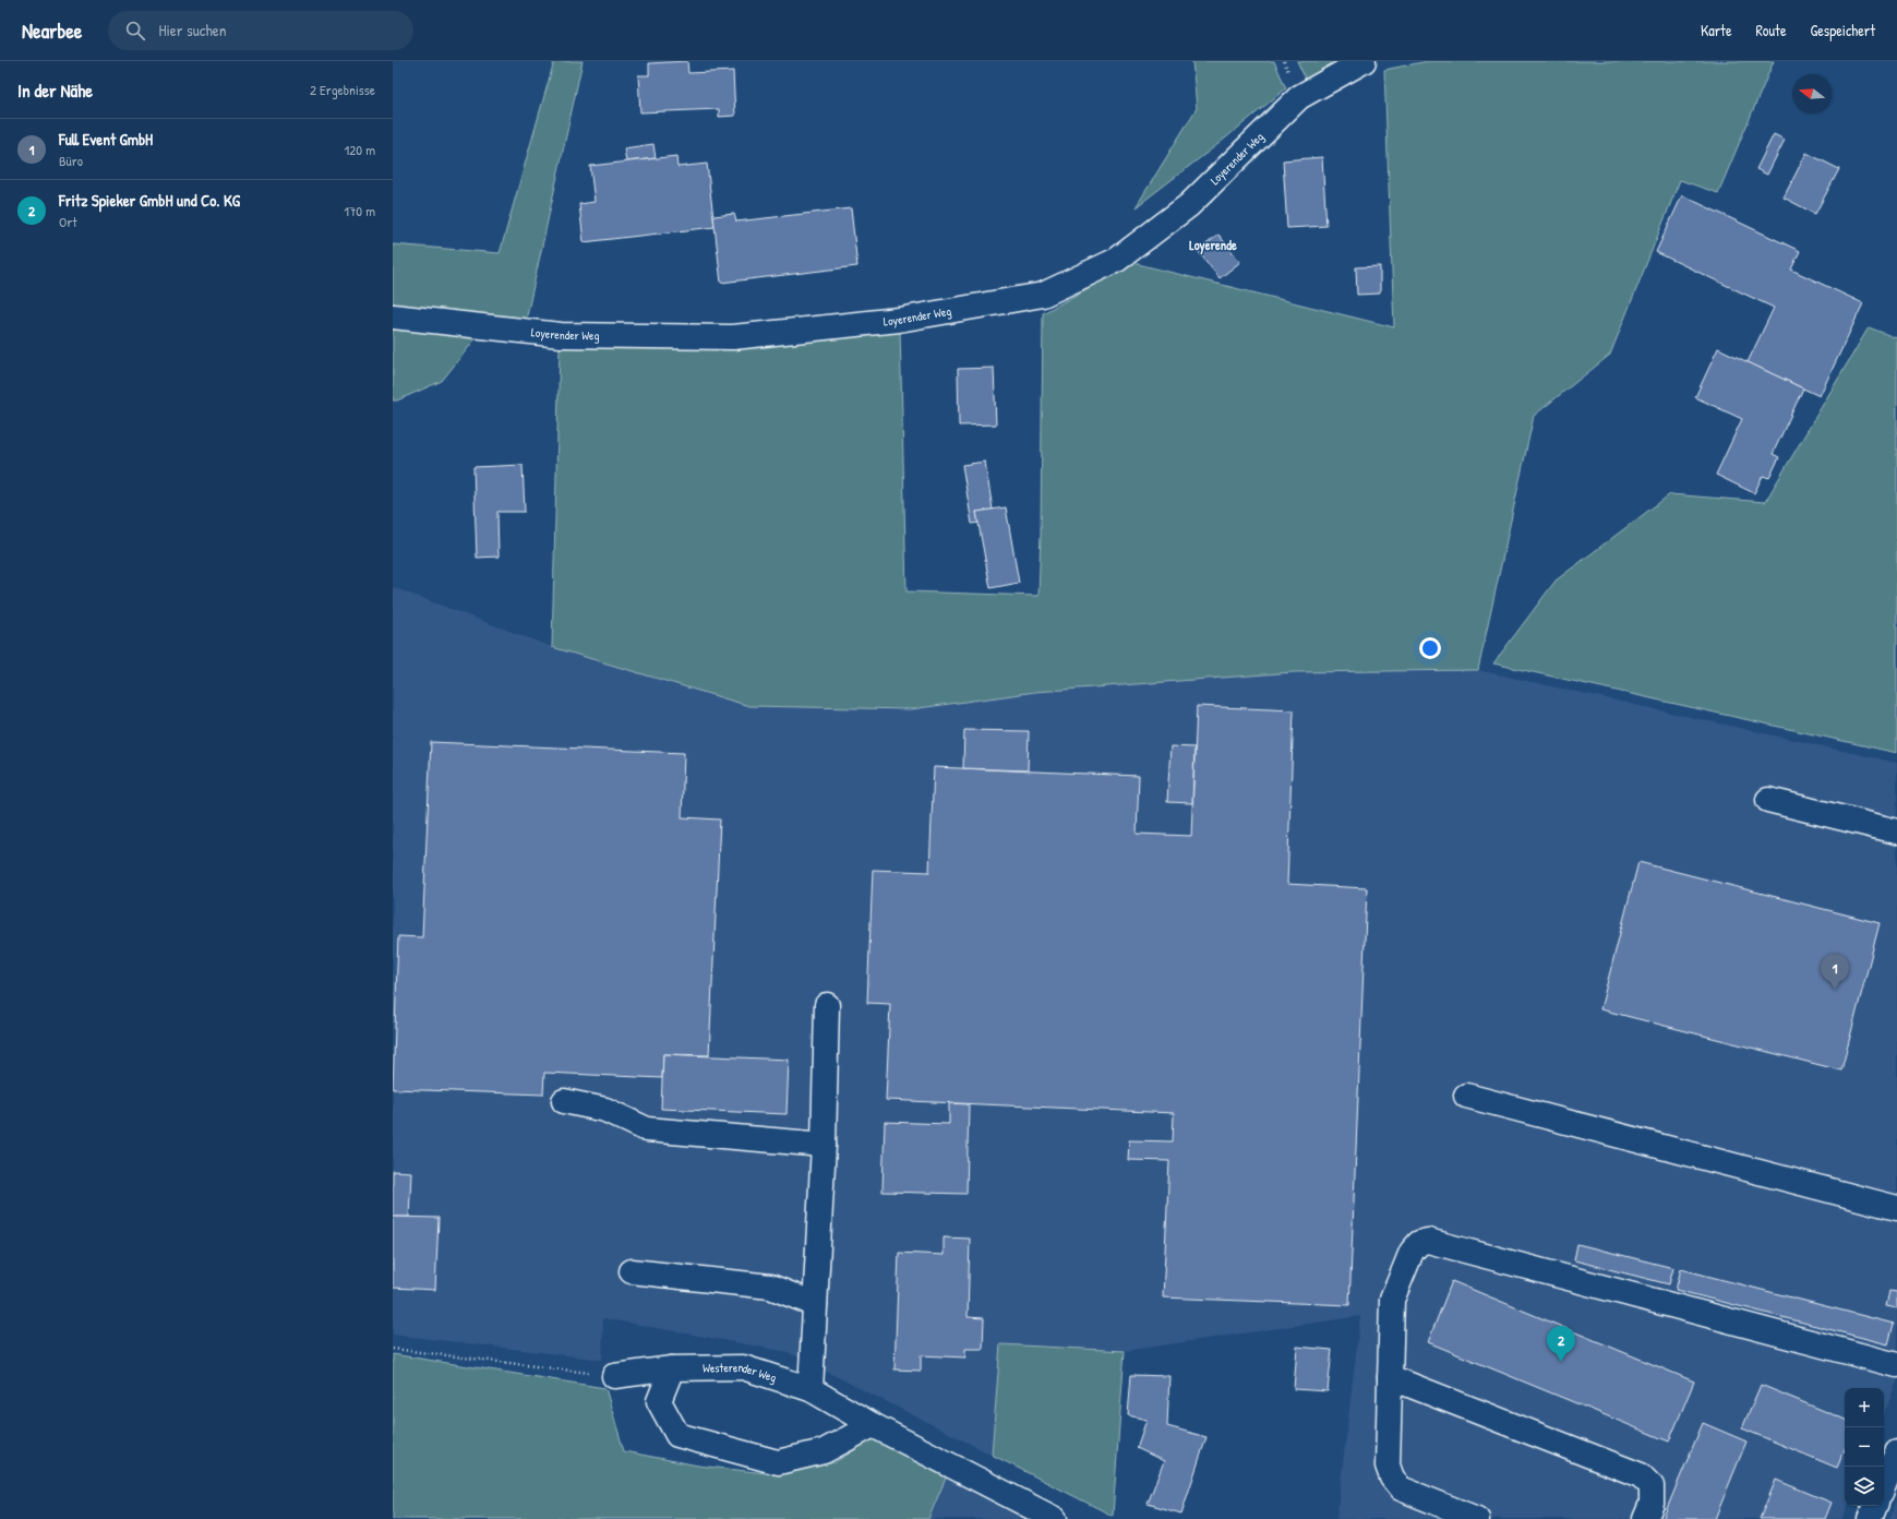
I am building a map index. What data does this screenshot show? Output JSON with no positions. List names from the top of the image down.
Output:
{
  "streets": {
    "street": ["Loyerender Weg", "Westerender Weg"]
  },
  "districts": ["Loyerende"],
  "north": "left",
  "page": {
    "header": "Nearbee",
    "search": "Hier suchen",
    "nav": ["Karte", "Route", "Gespeichert"],
    "heading": ["In der Nähe", "2 Ergebnisse"],
    "list": [
      {
        "mark": "1",
        "name": "Full Event GmbH",
        "note": "Büro",
        "value": "120 m"
      },
      {
        "mark": "2",
        "name": "Fritz Spieker GmbH und Co. KG",
        "note": "Ort",
        "value": "170 m"
      }
    ],
    "pins": ["1", "2"],
    "map_buttons": ["+", "−"]
  }
}
